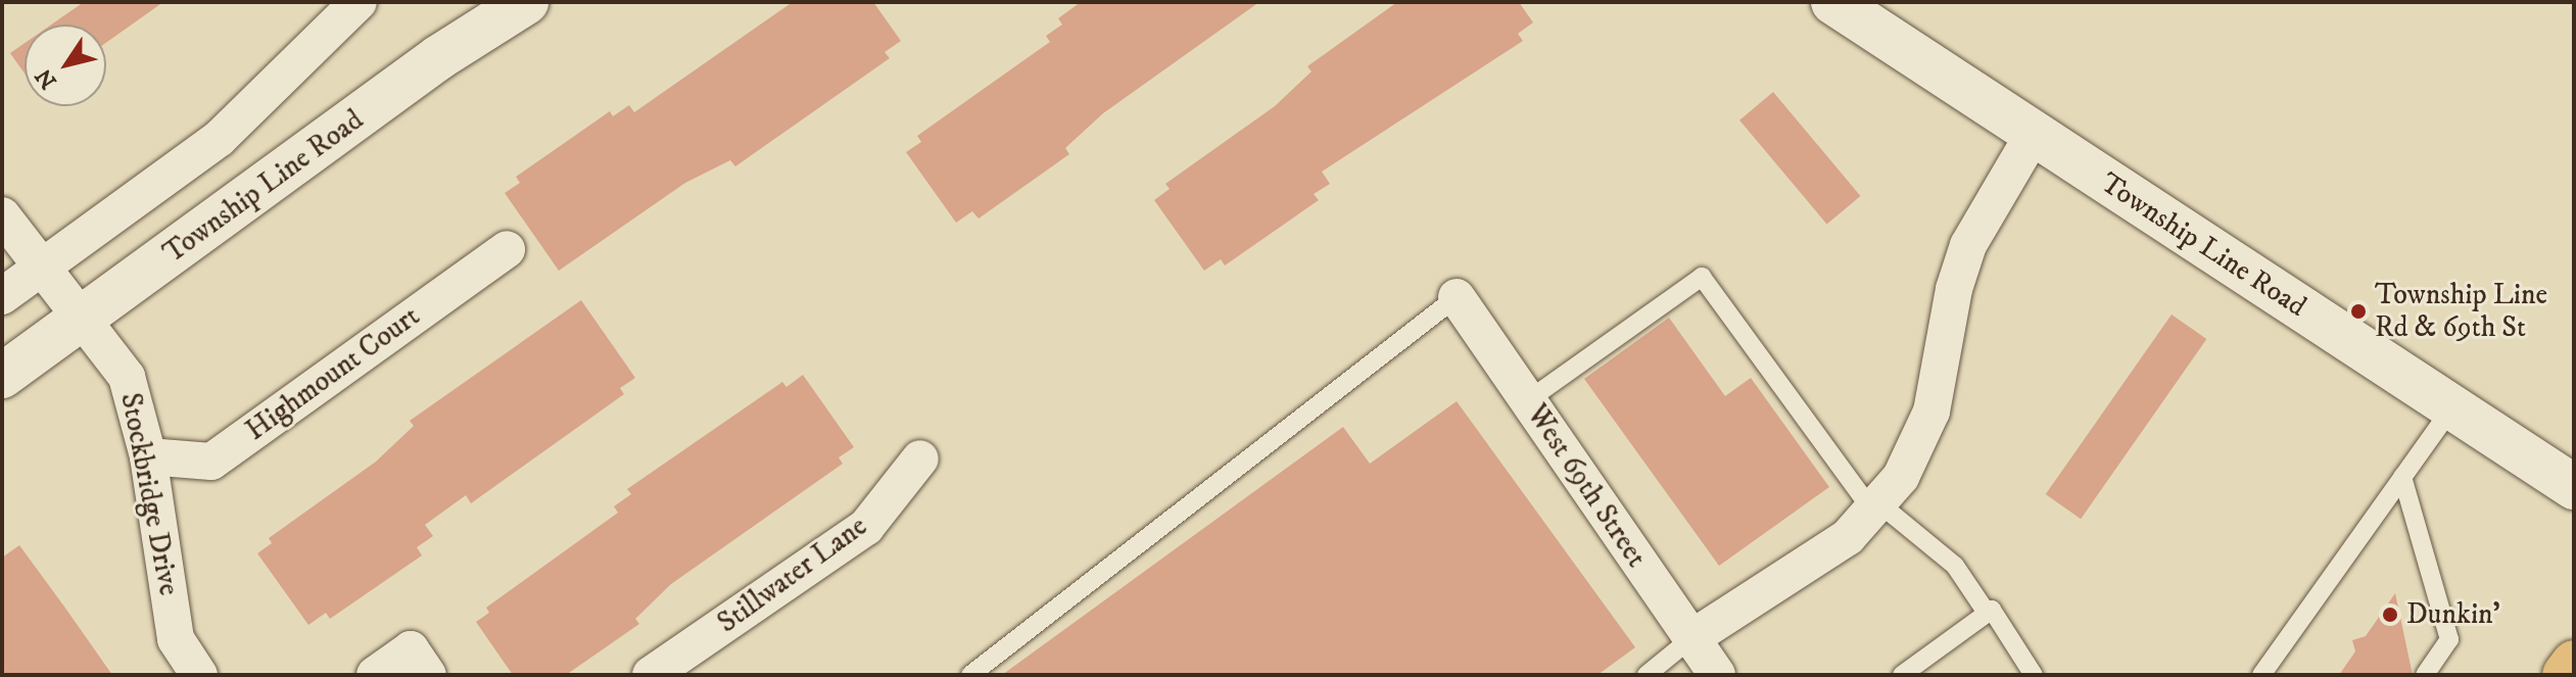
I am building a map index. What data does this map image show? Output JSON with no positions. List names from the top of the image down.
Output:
{
  "streets": {
    "main road": ["Township Line Road"],
    "street": [
      "Highmount Court",
      "West 69th Street",
      "Stockbridge Drive",
      "Stillwater Lane"
    ]
  },
  "crossings": [
    ["Township Line Road", "Stockbridge Drive"],
    ["Highmount Court", "Stockbridge Drive"]
  ],
  "places": ["Township Line Rd & 69th St", "Dunkin'"],
  "north": "bottom left"
}
